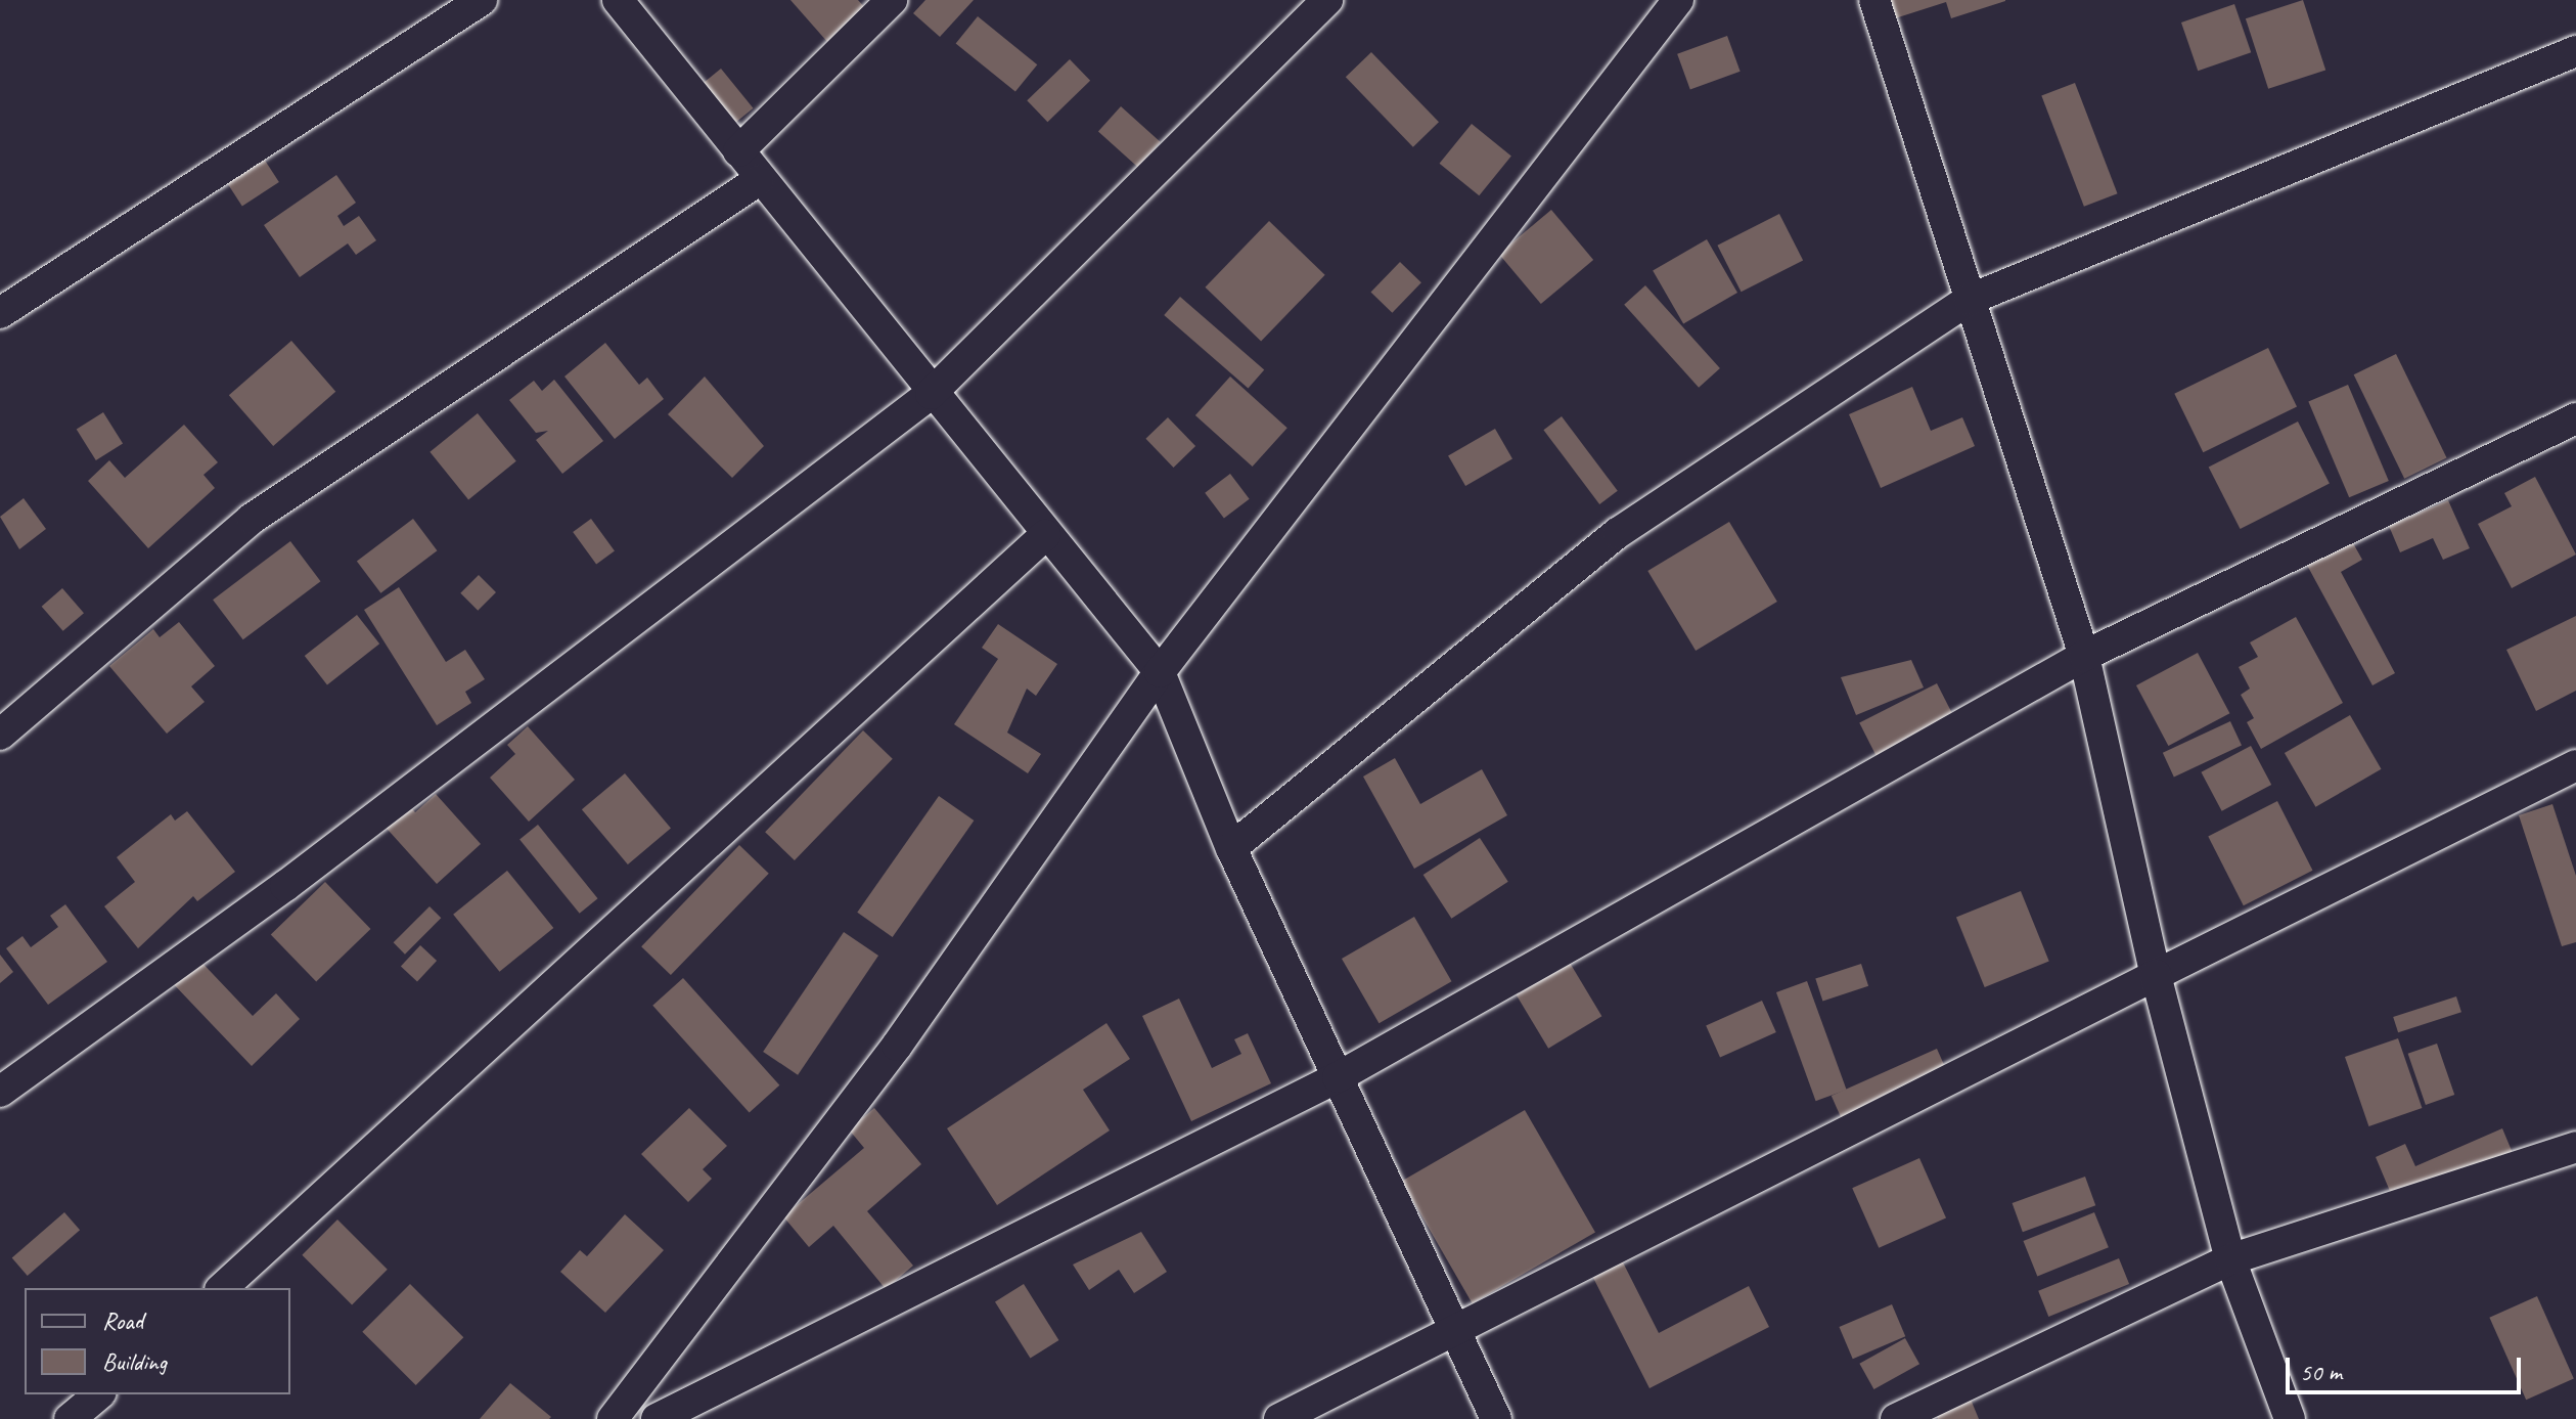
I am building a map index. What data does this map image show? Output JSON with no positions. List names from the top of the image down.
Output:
{
  "legend": ["Road", "Building"],
  "scale_bar": "50 m"
}
